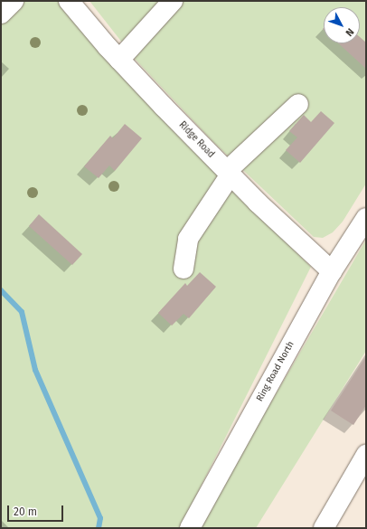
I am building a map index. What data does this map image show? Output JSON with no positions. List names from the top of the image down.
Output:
{
  "streets": {
    "street": ["Ridge Road", "Ring Road North"]
  },
  "crossings": [
    ["Ridge Road", "Ring Road North"]
  ],
  "scale_bar": "20 m",
  "north": "bottom right"
}
